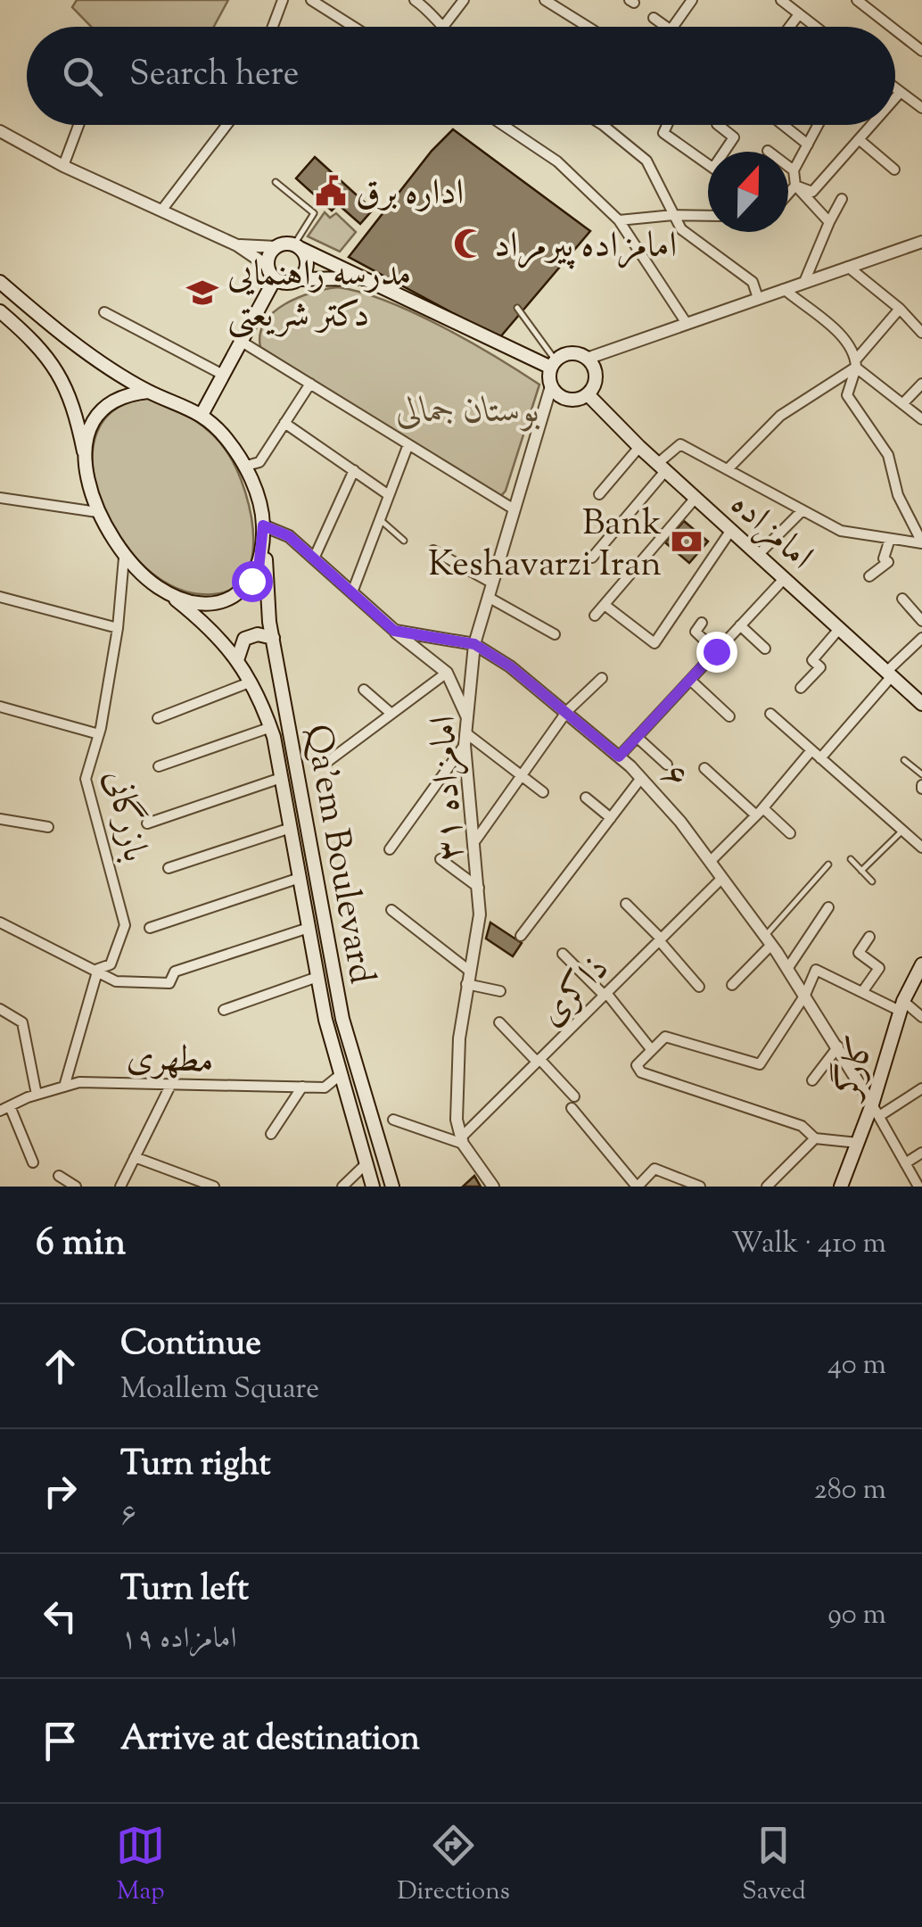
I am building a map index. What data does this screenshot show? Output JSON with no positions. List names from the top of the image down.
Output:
{
  "streets": {
    "main road": ["امامزاده", "Qa'em Boulevard", "کارگر"],
    "street": [
      "۶",
      "امامزاده ۳۱",
      "بازرگانی",
      "ذاکری",
      "مطهری"
    ]
  },
  "crossings": [
    ["امامزاده", "امامزاده ۳۱"],
    ["۶", "امامزاده ۳۱"],
    ["۶", "ذاکری"],
    ["۶", "کارگر"],
    ["امامزاده ۳۱", "ذاکری"],
    ["بازرگانی", "Qa'em Boulevard"],
    ["Qa'em Boulevard", "مطهری"]
  ],
  "parks": ["بوستان جمالی"],
  "places": {
    "public building": ["اداره برق"],
    "mosque": ["امامزاده پیرمراد"],
    "school or university": ["مدرسه راهنمایی دکتر شریعتی"],
    "bank": ["Bank Keshavarzi Iran"]
  },
  "north": "top",
  "page": {
    "search": "Search here",
    "heading": ["6 min", "Walk · 410 m"],
    "list": [
      ["Continue", "Moallem Square", "40 m"],
      ["Turn right", "۶", "280 m"],
      ["Turn left", "امامزاده ۱۹", "90 m"],
      "Arrive at destination"
    ],
    "nav": ["Map", "Directions", "Saved"]
  }
}
